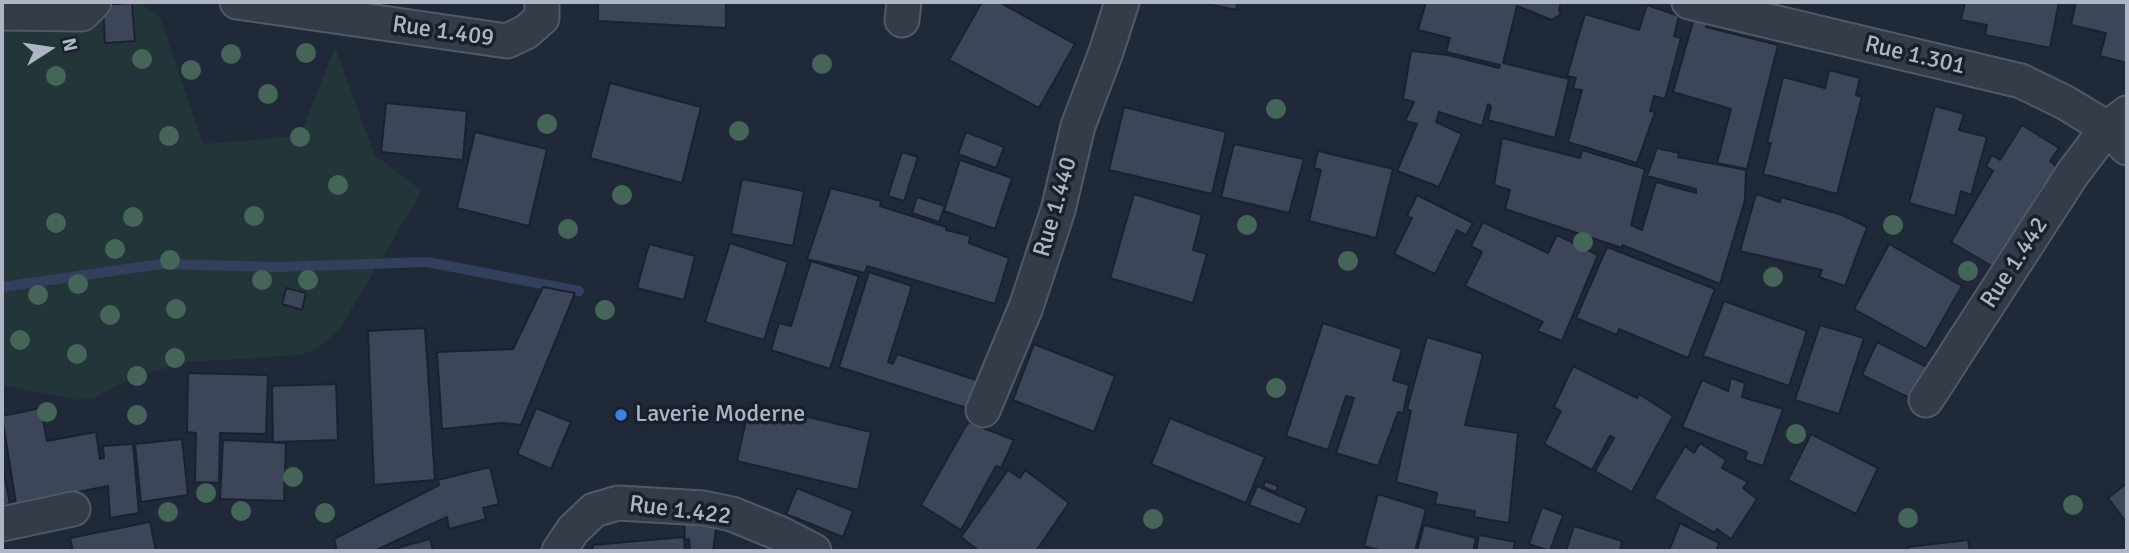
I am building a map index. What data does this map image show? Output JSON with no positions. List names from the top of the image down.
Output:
{
  "streets": {
    "street": [
      "Rue 1.409",
      "Rue 1.301",
      "Rue 1.440",
      "Rue 1.442",
      "Rue 1.422"
    ]
  },
  "crossings": [
    ["Rue 1.301", "Rue 1.442"]
  ],
  "places": ["Laverie Moderne"],
  "north": "right"
}
